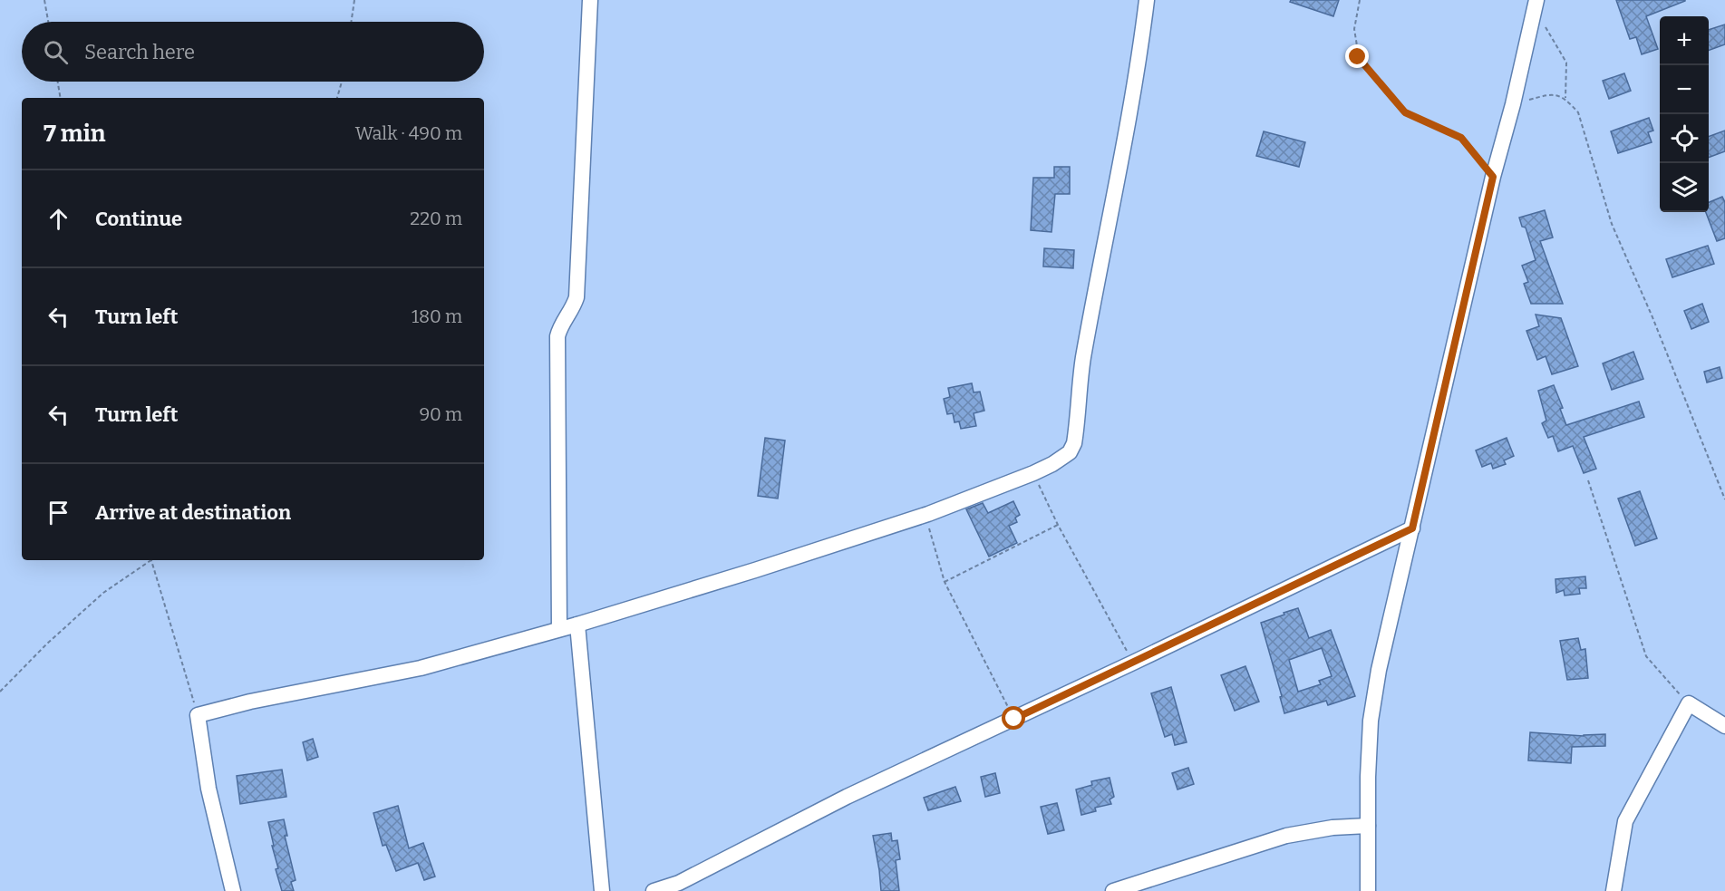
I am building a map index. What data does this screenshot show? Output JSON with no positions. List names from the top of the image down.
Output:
{
  "page": {
    "map_buttons": ["+", "−"],
    "search": "Search here",
    "heading": ["7 min", "Walk · 490 m"],
    "list": [
      ["Continue", "220 m"],
      ["Turn left", "180 m"],
      ["Turn left", "90 m"],
      "Arrive at destination"
    ]
  }
}
